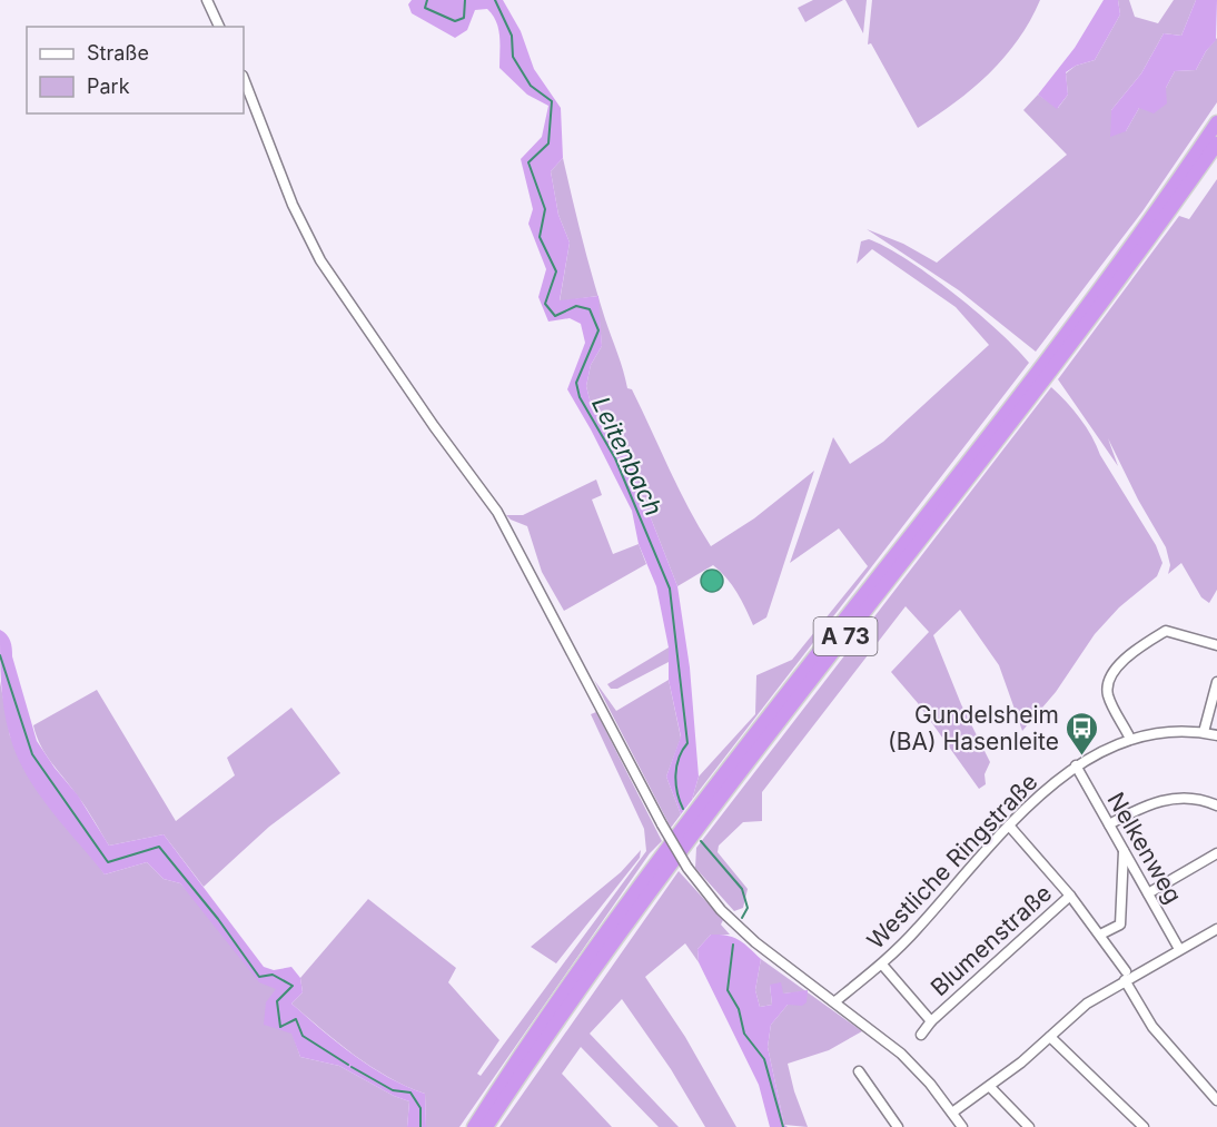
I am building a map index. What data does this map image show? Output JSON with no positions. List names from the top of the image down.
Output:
{
  "streets": {
    "highway": ["A 73"],
    "street": ["Nelkenweg", "Westliche Ringstraße", "Blumenstraße"]
  },
  "crossings": [
    ["Nelkenweg", "Westliche Ringstraße"],
    ["Westliche Ringstraße", "Blumenstraße"]
  ],
  "water": ["Leitenbach"],
  "places": {
    "bus stop": ["Gundelsheim (BA) Hasenleite"]
  },
  "legend": ["Straße", "Park"]
}
